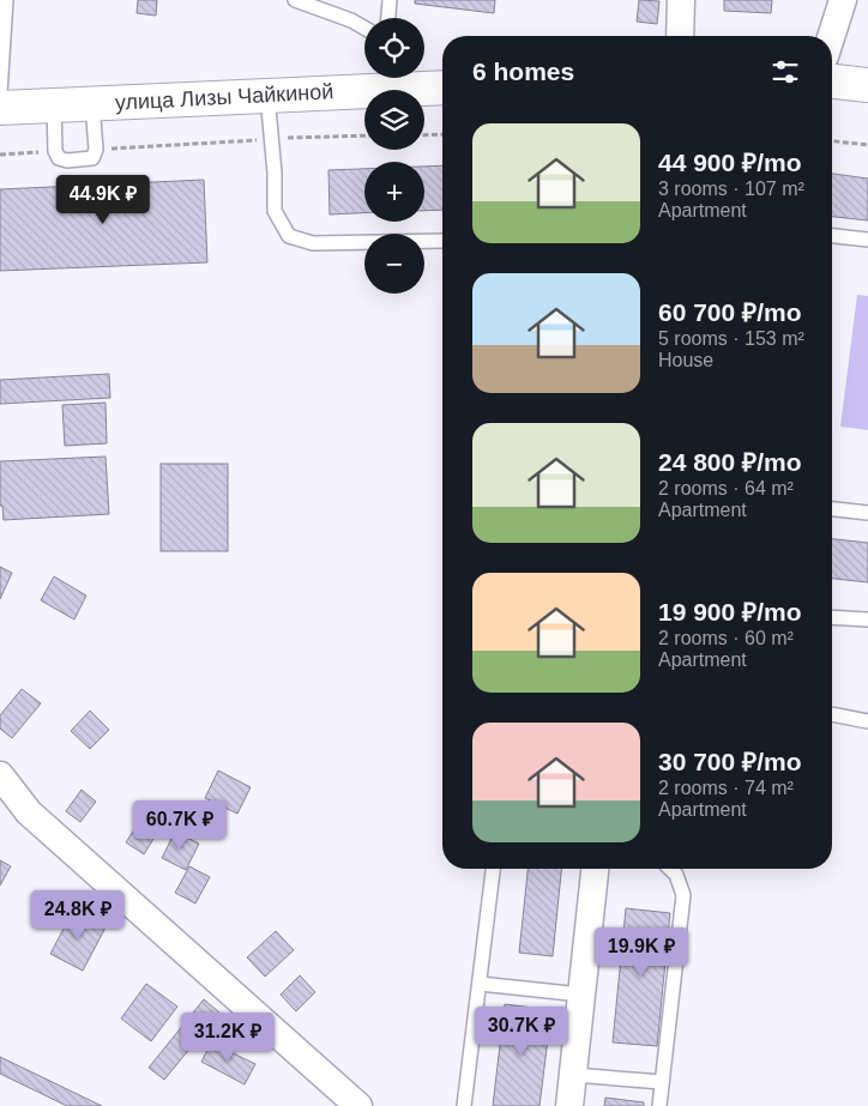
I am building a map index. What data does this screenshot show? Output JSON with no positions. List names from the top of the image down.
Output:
{
  "streets": {
    "street": ["улица Лизы Чайкиной"]
  },
  "page": {
    "map_buttons": ["+", "−"],
    "heading": "6 homes",
    "list": [
      {
        "name": "44 900 ₽/mo",
        "note": "3 rooms · 107 m² · Apartment"
      },
      {
        "name": "60 700 ₽/mo",
        "note": "5 rooms · 153 m² · House"
      },
      {
        "name": "24 800 ₽/mo",
        "note": "2 rooms · 64 m² · Apartment"
      },
      {
        "name": "19 900 ₽/mo",
        "note": "2 rooms · 60 m² · Apartment"
      },
      {
        "name": "30 700 ₽/mo",
        "note": "2 rooms · 74 m² · Apartment"
      }
    ],
    "price": [
      "44.9K ₽",
      "60.7K ₽",
      "24.8K ₽",
      "19.9K ₽",
      "30.7K ₽",
      "31.2K ₽"
    ]
  }
}
